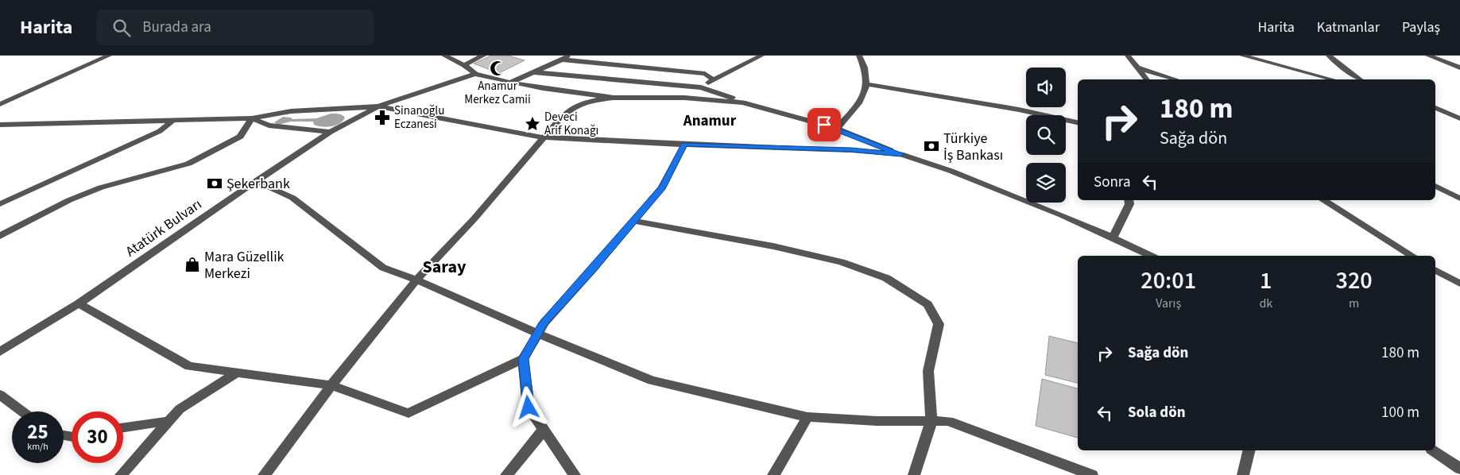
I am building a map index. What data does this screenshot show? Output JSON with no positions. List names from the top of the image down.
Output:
{
  "streets": {
    "street": ["Atatürk Bulvarı"]
  },
  "districts": ["Anamur", "Saray"],
  "places": {
    "mosque": ["Anamur Merkez Camii"],
    "pharmacy": ["Sinanoğlu Eczanesi"],
    "place": ["Deveci Arif Konağı"],
    "bank": ["Türkiye İş Bankası", "Şekerbank"],
    "shop": ["Mara Güzellik Merkezi"]
  },
  "page": {
    "header": "Harita",
    "search": "Burada ara",
    "nav": ["Harita", "Katmanlar", "Paylaş"],
    "turn": ["180 m", "Sağa dön"],
    "then": "Sonra",
    "eta": [
      "20:01",
      "Varış",
      "1",
      "dk",
      "320",
      "m"
    ],
    "list": [
      {
        "name": "Sağa dön",
        "value": "180 m"
      },
      {
        "name": "Sola dön",
        "value": "100 m"
      }
    ],
    "speed": "25 km/h",
    "limit": "30"
  }
}
